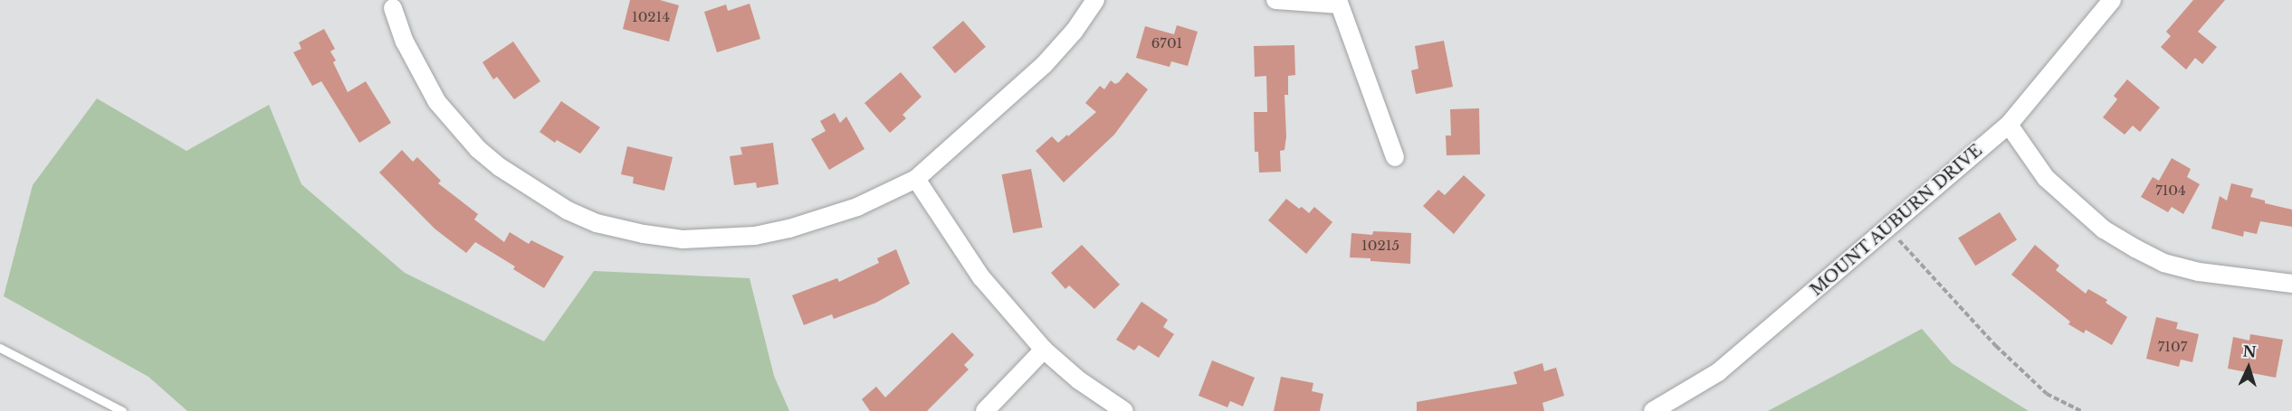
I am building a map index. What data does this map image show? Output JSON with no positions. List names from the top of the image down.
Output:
{
  "streets": {
    "street": ["MOUNT AUBURN DRIVE"]
  },
  "house_numbers": [
    "10214",
    "6701",
    "7104",
    "10215",
    "7107"
  ],
  "north": "top"
}
